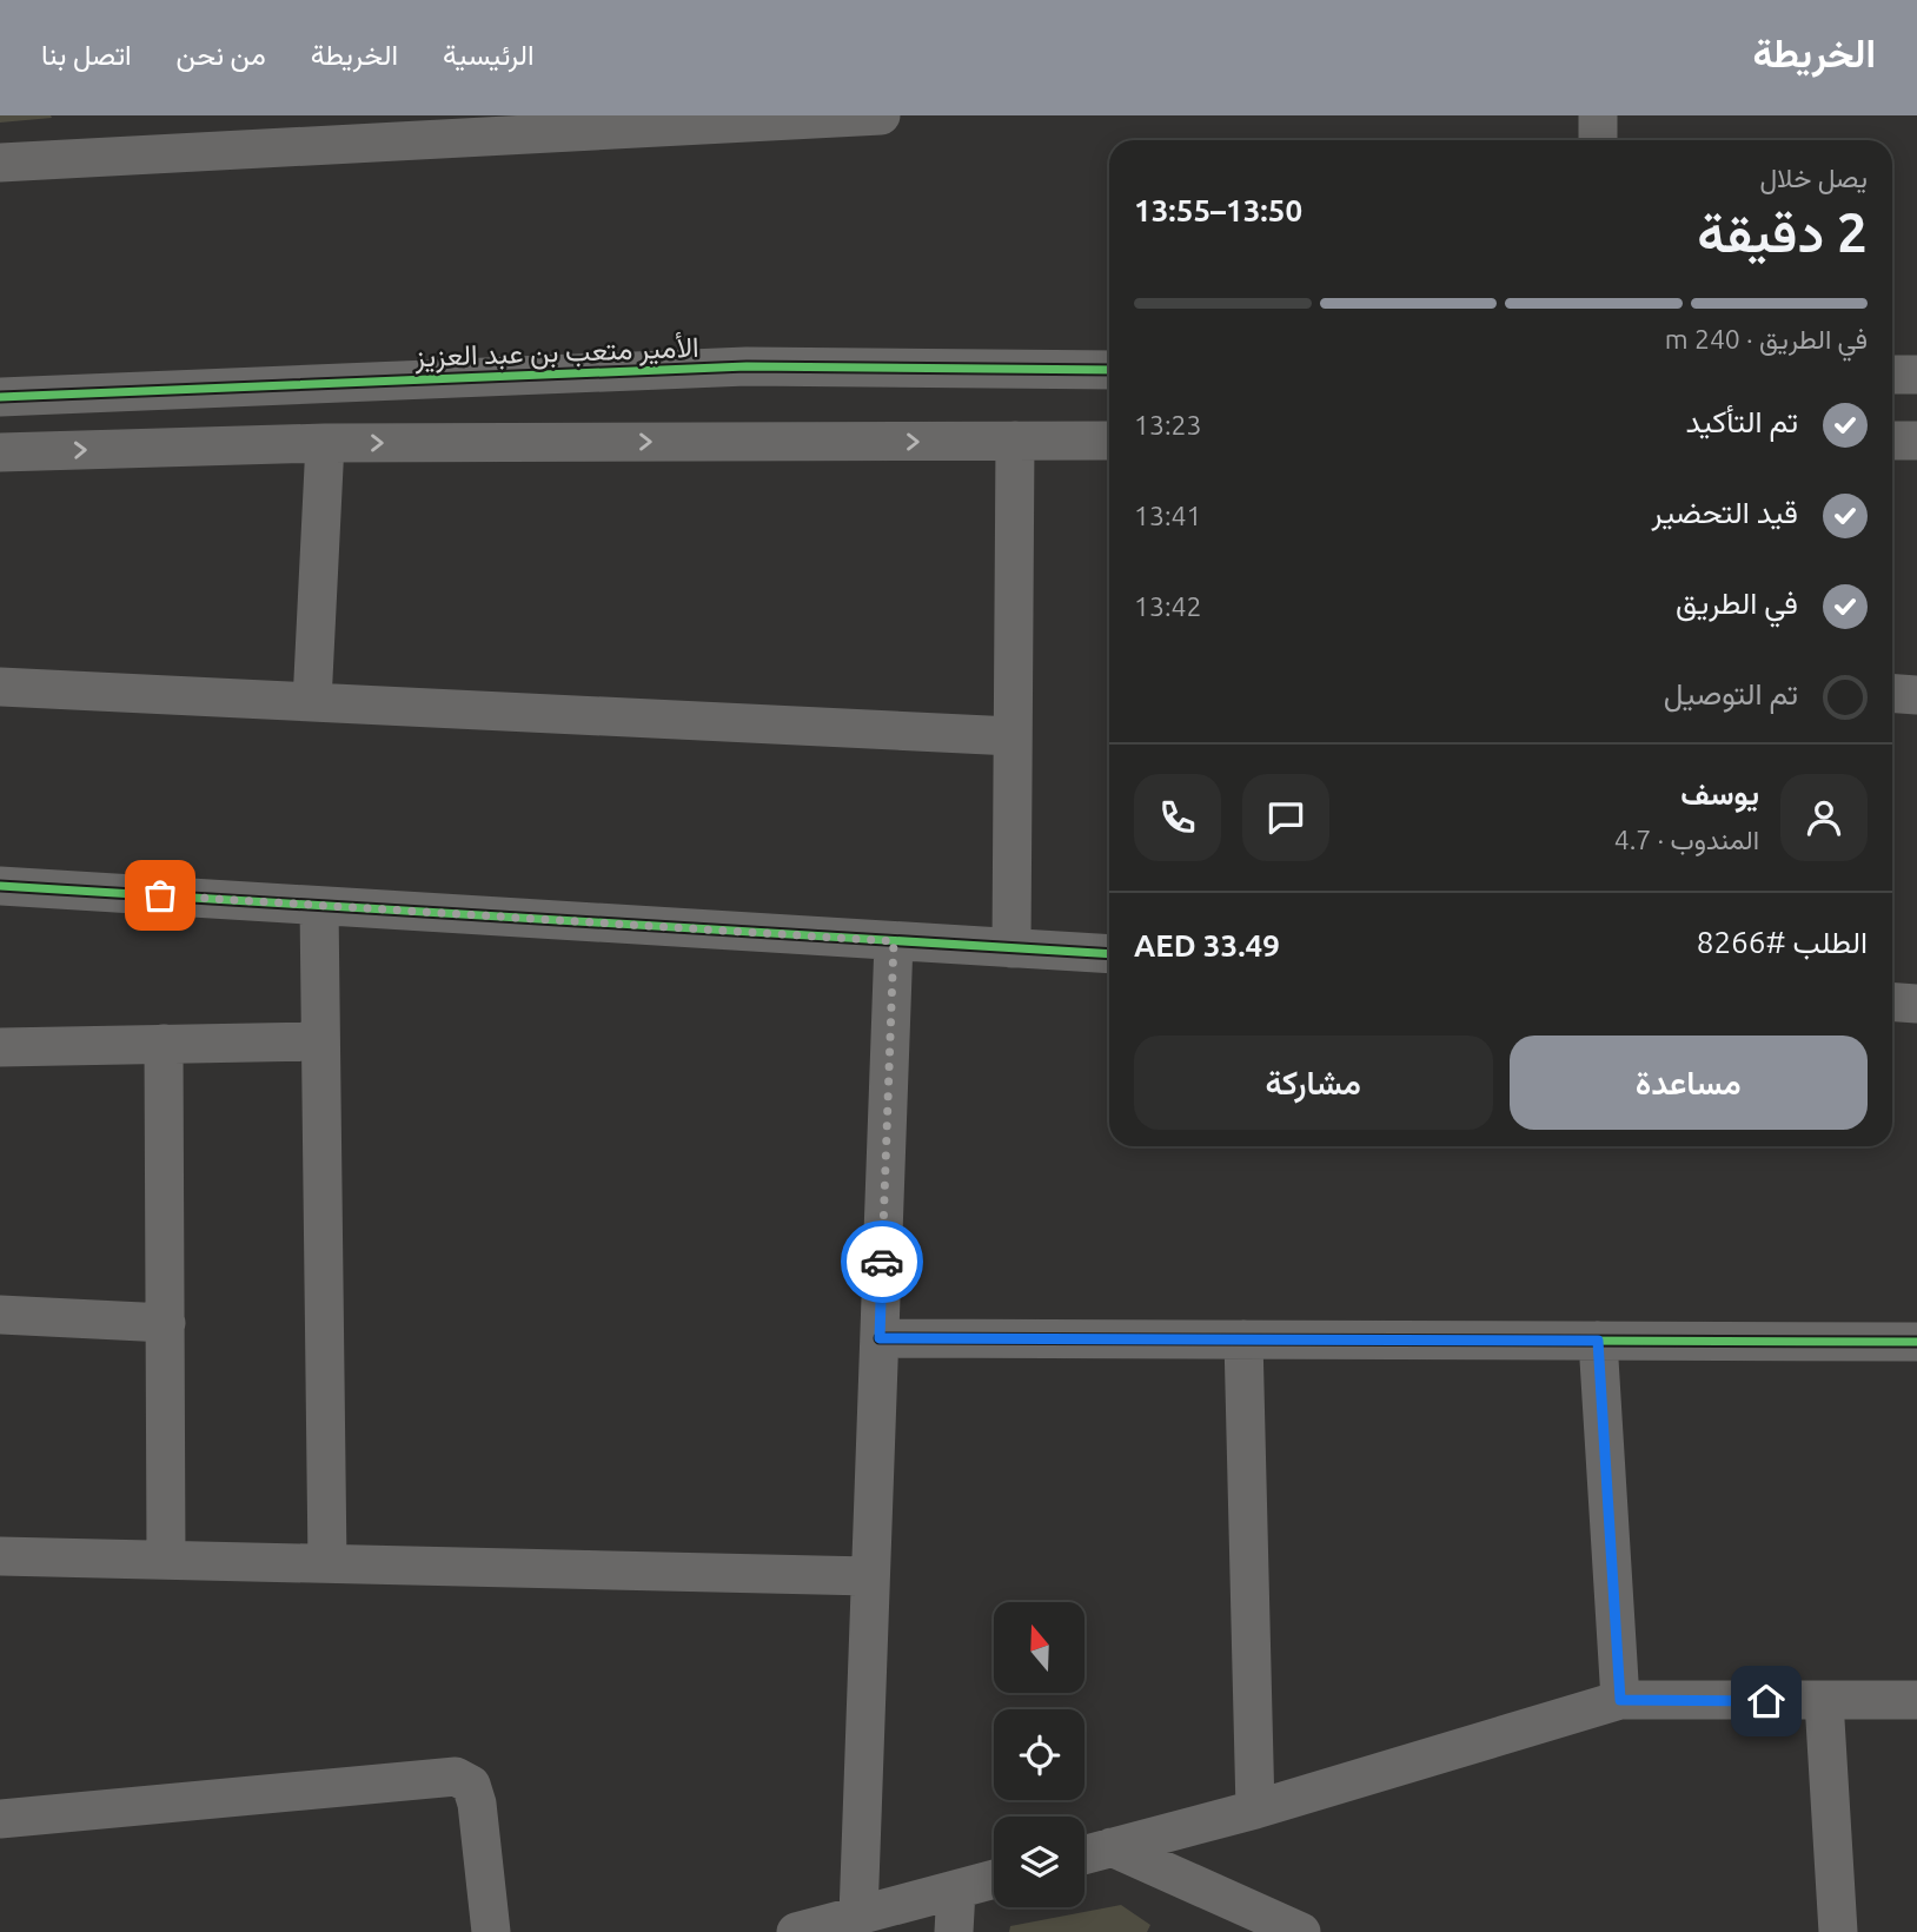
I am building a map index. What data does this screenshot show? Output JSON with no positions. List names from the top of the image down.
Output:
{
  "streets": {
    "street": ["الأمير متعب بن عبد العزيز"]
  },
  "north": "top",
  "page": {
    "header": "الخريطة",
    "nav": [
      "الرئيسية",
      "الخريطة",
      "من نحن",
      "اتصل بنا"
    ],
    "heading": ["2 دقيقة", "يصل خلال", "13:50–13:55"],
    "panel": [
      "يوسف",
      "المندوب · 4.7",
      "الطلب #8266",
      "AED 33.49"
    ],
    "bar": "في الطريق · 240 m",
    "list": [
      ["تم التأكيد", "13:23"],
      ["قيد التحضير", "13:41"],
      ["في الطريق", "13:42"],
      "تم التوصيل"
    ],
    "buttons": ["مساعدة", "مشاركة"]
  }
}
